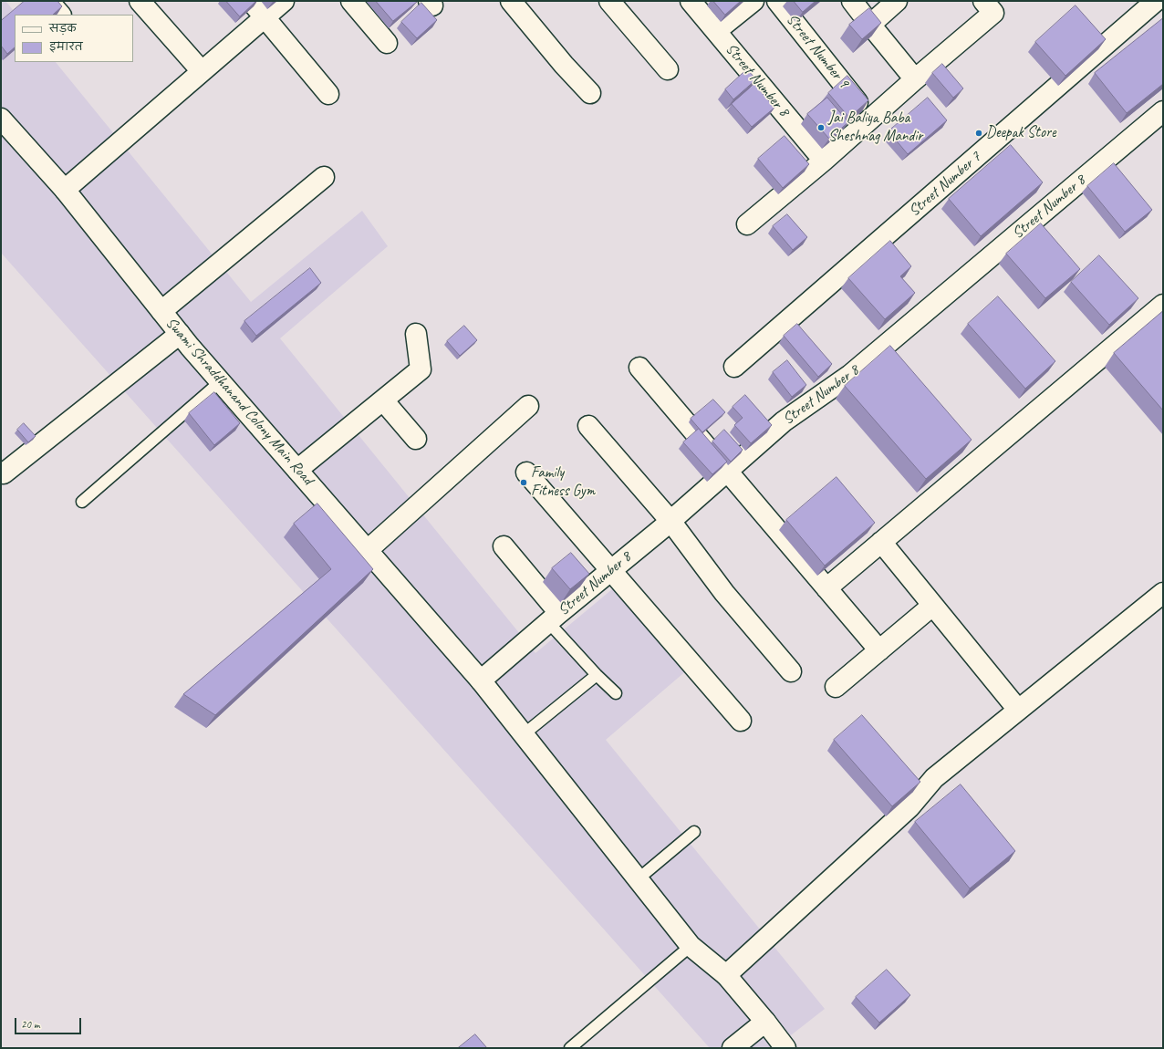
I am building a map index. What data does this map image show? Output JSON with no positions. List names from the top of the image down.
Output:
{
  "streets": {
    "street": [
      "Street Number 9",
      "Street Number 8",
      "Street Number 7",
      "Swami Shraddhanand Colony Main Road"
    ]
  },
  "crossings": [
    ["Street Number 8", "Swami Shraddhanand Colony Main Road"]
  ],
  "places": ["Jai Baliya Baba Sheshnag Mandir", "Deepak Store", "Family Fitness Gym"],
  "legend": ["सड़क", "इमारत"],
  "scale_bar": "20 m"
}
